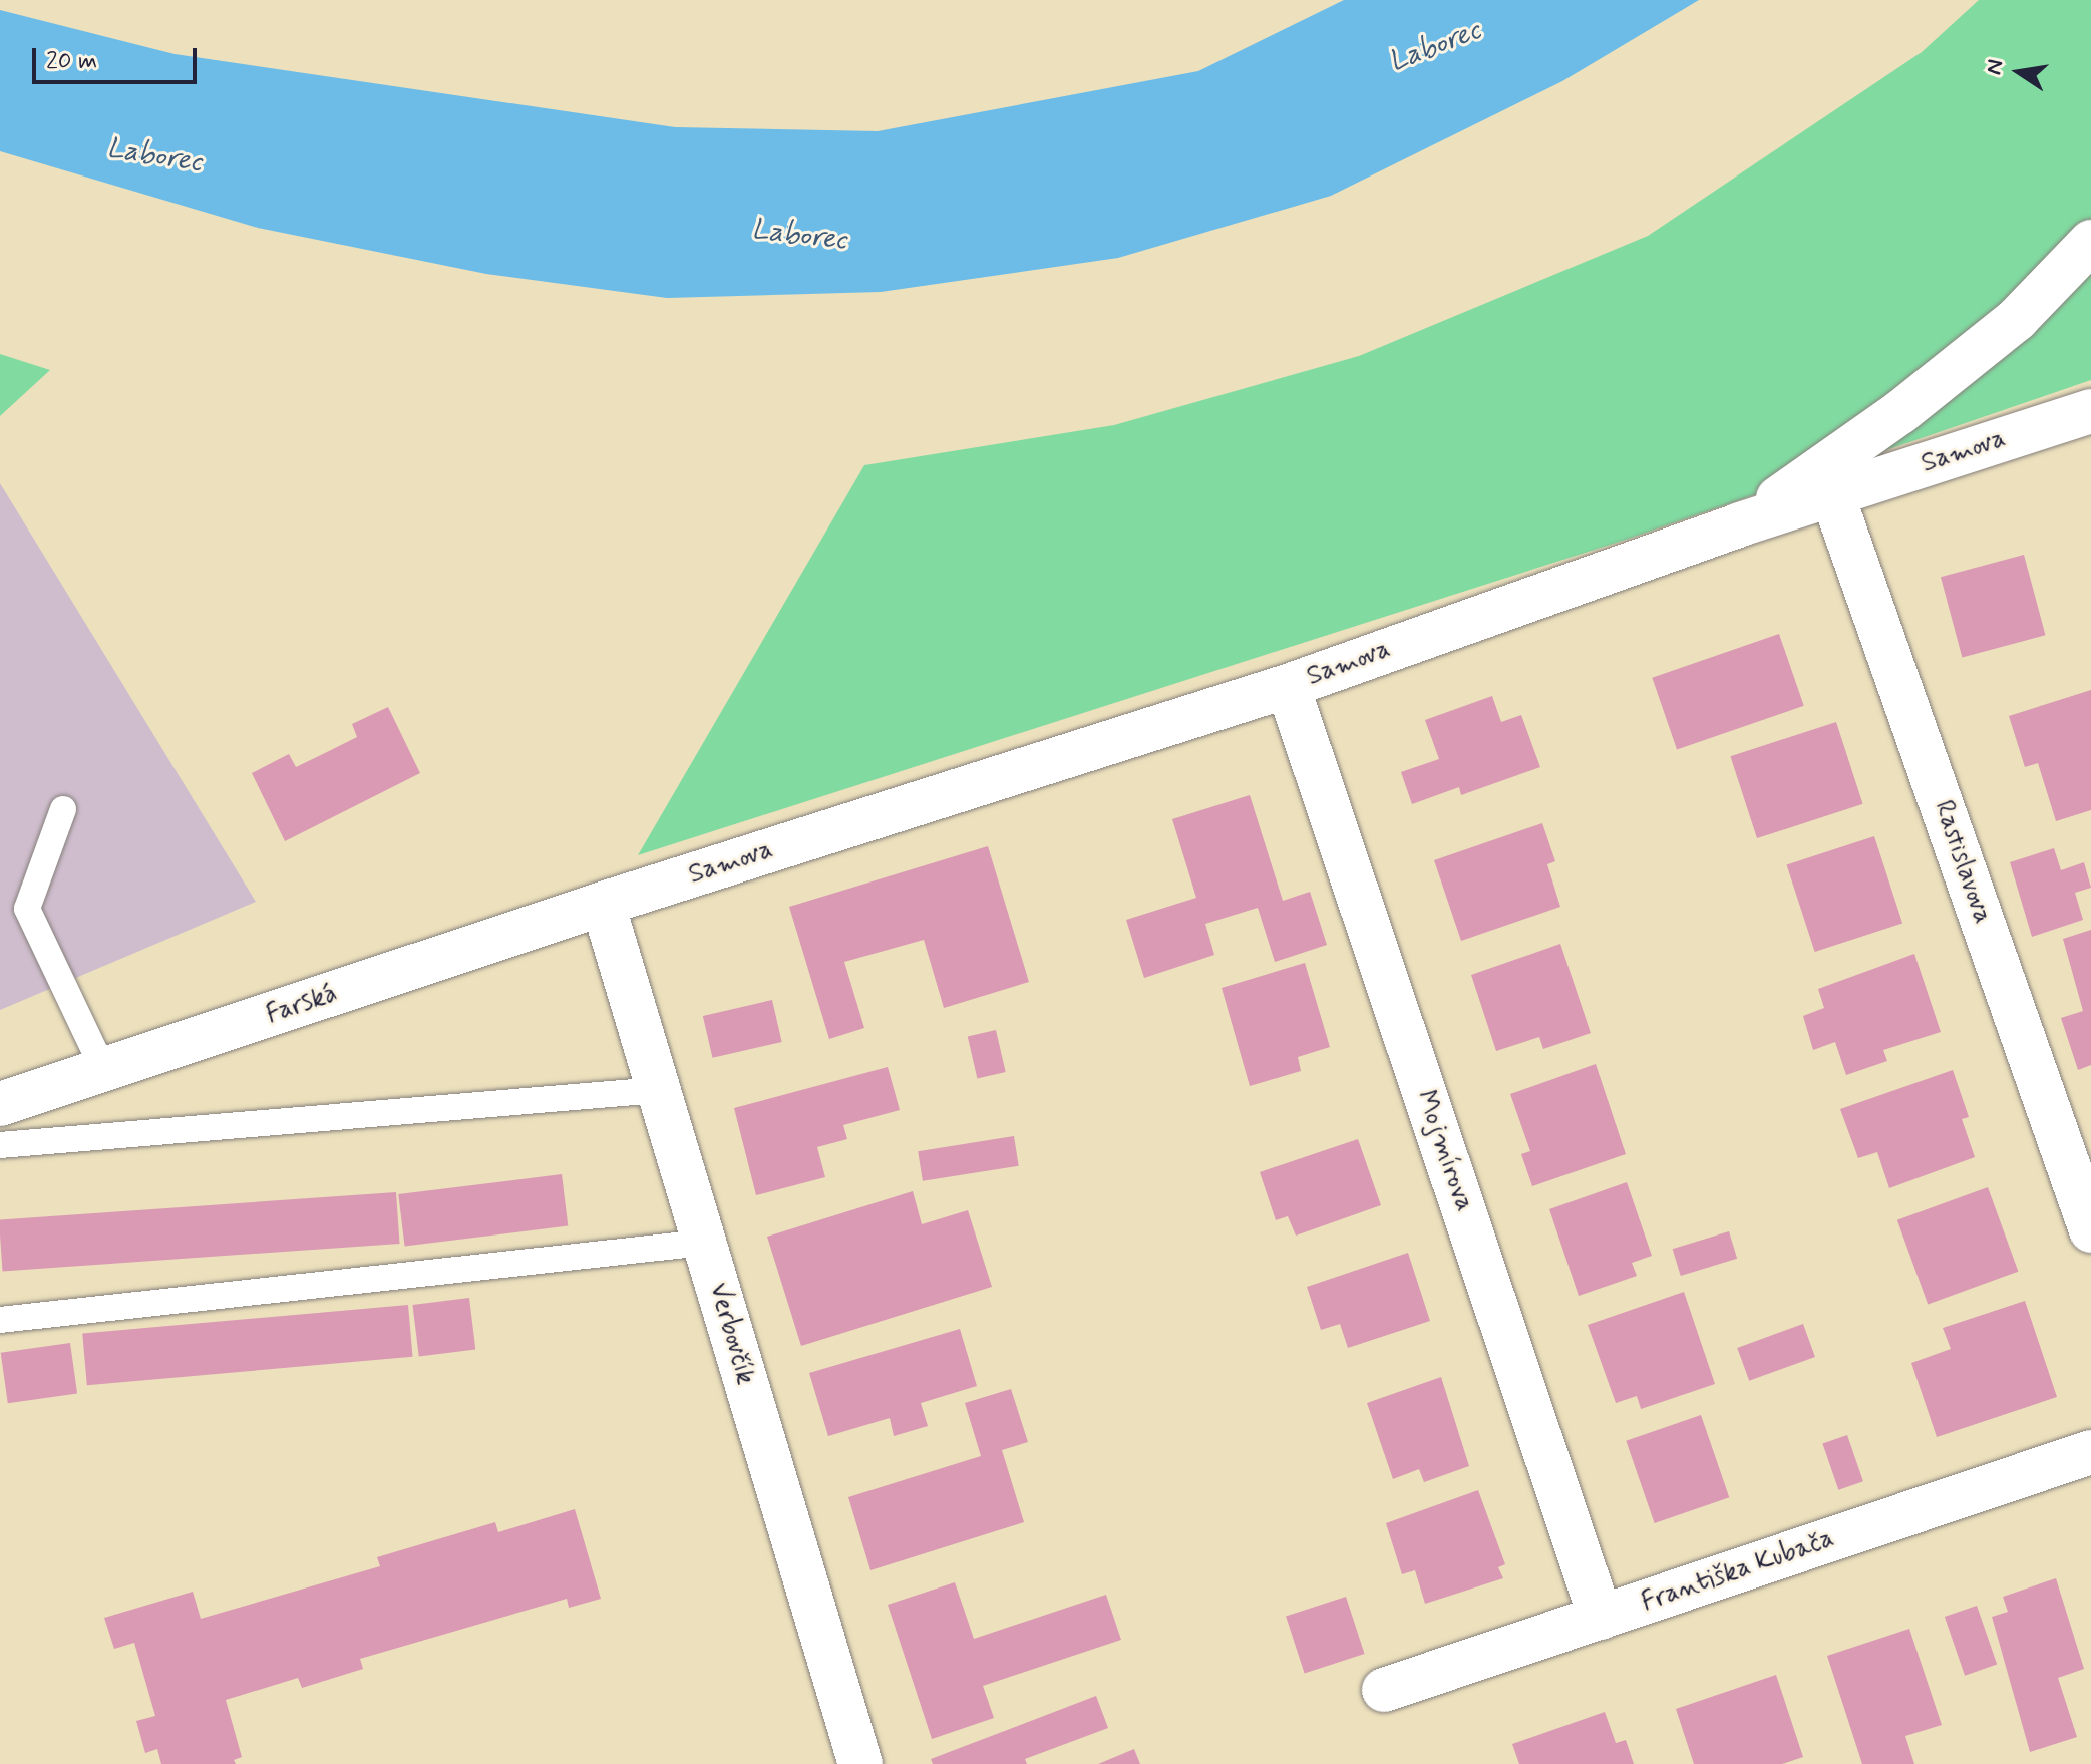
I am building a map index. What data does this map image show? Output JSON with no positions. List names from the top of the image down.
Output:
{
  "streets": {
    "street": [
      "Samova",
      "Rastislavova",
      "Farská",
      "Mojmírova",
      "Verbovčík",
      "Františka Kubača"
    ]
  },
  "crossings": [
    ["Samova", "Rastislavova"],
    ["Samova", "Farská"],
    ["Samova", "Mojmírova"],
    ["Samova", "Verbovčík"],
    ["Farská", "Verbovčík"],
    ["Mojmírova", "Františka Kubača"]
  ],
  "water": ["Laborec"],
  "scale_bar": "20 m",
  "north": "left"
}
